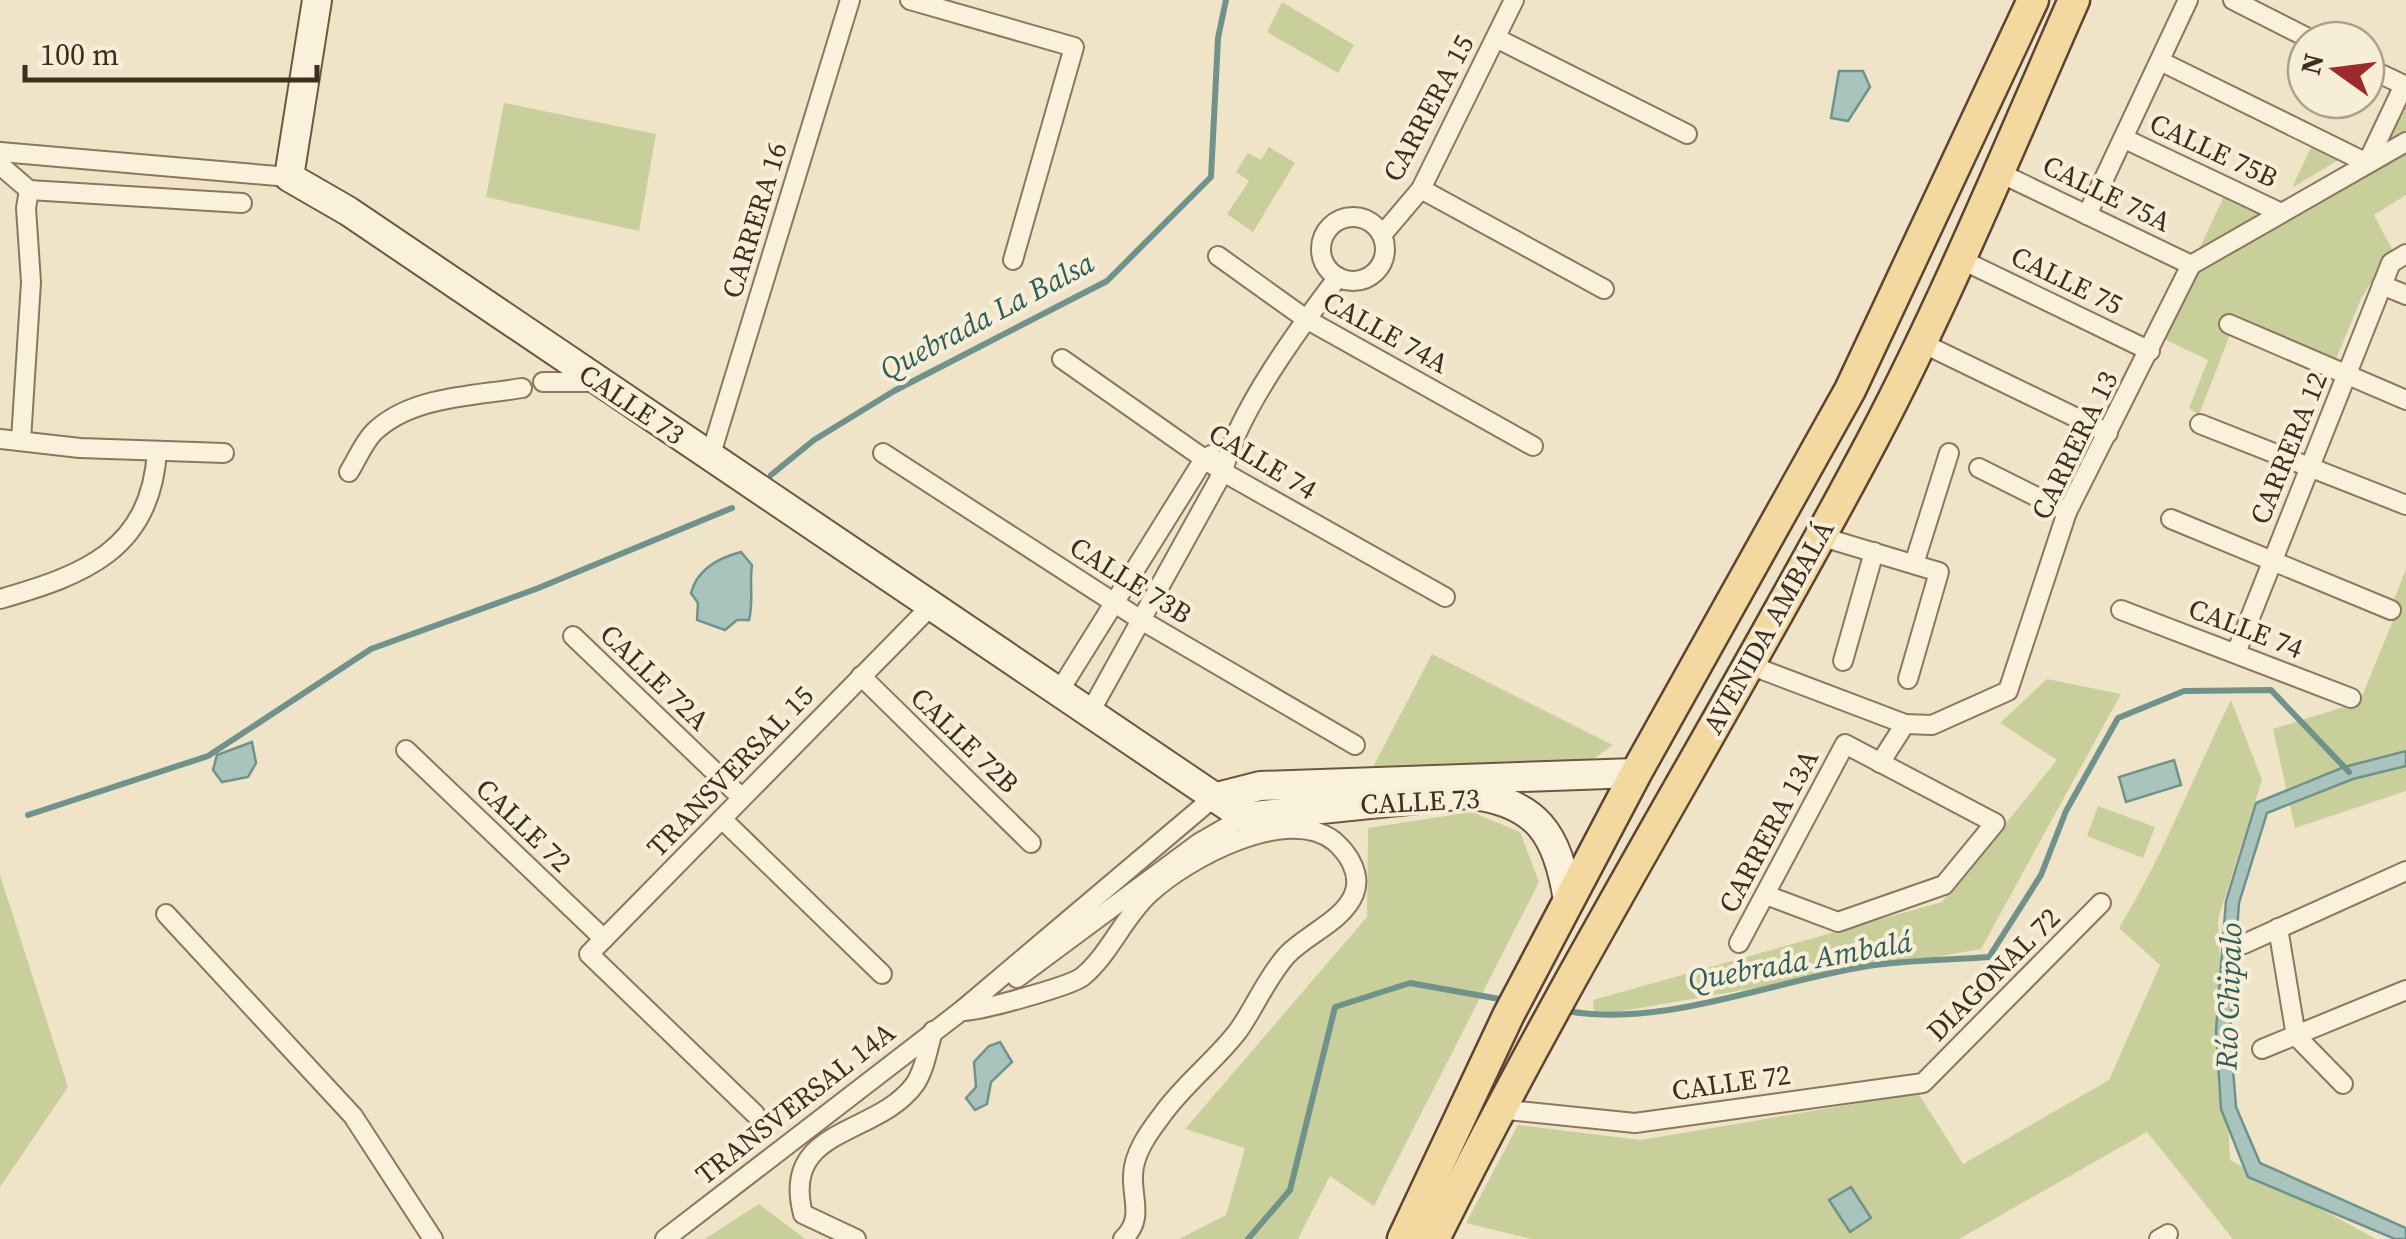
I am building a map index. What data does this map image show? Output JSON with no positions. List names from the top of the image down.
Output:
{
  "streets": {
    "main road": ["AVENIDA AMBALÁ"],
    "street": [
      "CARRERA 15",
      "CALLE 75B",
      "CALLE 75A",
      "CARRERA 16",
      "CALLE 75",
      "CALLE 74A",
      "CALLE 73",
      "CARRERA 13",
      "CARRERA 12",
      "CALLE 74",
      "CALLE 73B",
      "CALLE 72A",
      "CALLE 72B",
      "TRANSVERSAL 15",
      "CALLE 72",
      "CARRERA 13A",
      "DIAGONAL 72",
      "TRANSVERSAL 14A"
    ]
  },
  "crossings": [
    ["CALLE 75A", "CARRERA 13"],
    ["CALLE 75A", "AVENIDA AMBALÁ"],
    ["CARRERA 16", "CALLE 73"],
    ["CALLE 75", "CARRERA 13"],
    ["CALLE 75", "AVENIDA AMBALÁ"],
    ["CALLE 73", "AVENIDA AMBALÁ"],
    ["CALLE 73", "TRANSVERSAL 15"],
    ["CALLE 73", "TRANSVERSAL 14A"],
    ["CARRERA 12", "CALLE 74"],
    ["AVENIDA AMBALÁ", "CALLE 72"],
    ["CALLE 72A", "TRANSVERSAL 15"],
    ["CALLE 72B", "TRANSVERSAL 15"],
    ["TRANSVERSAL 15", "CALLE 72"],
    ["CALLE 72", "DIAGONAL 72"]
  ],
  "water": ["Quebrada La Balsa", "Quebrada Ambalá", "Río Chipalo"],
  "scale_bar": "100 m",
  "north": "left"
}
